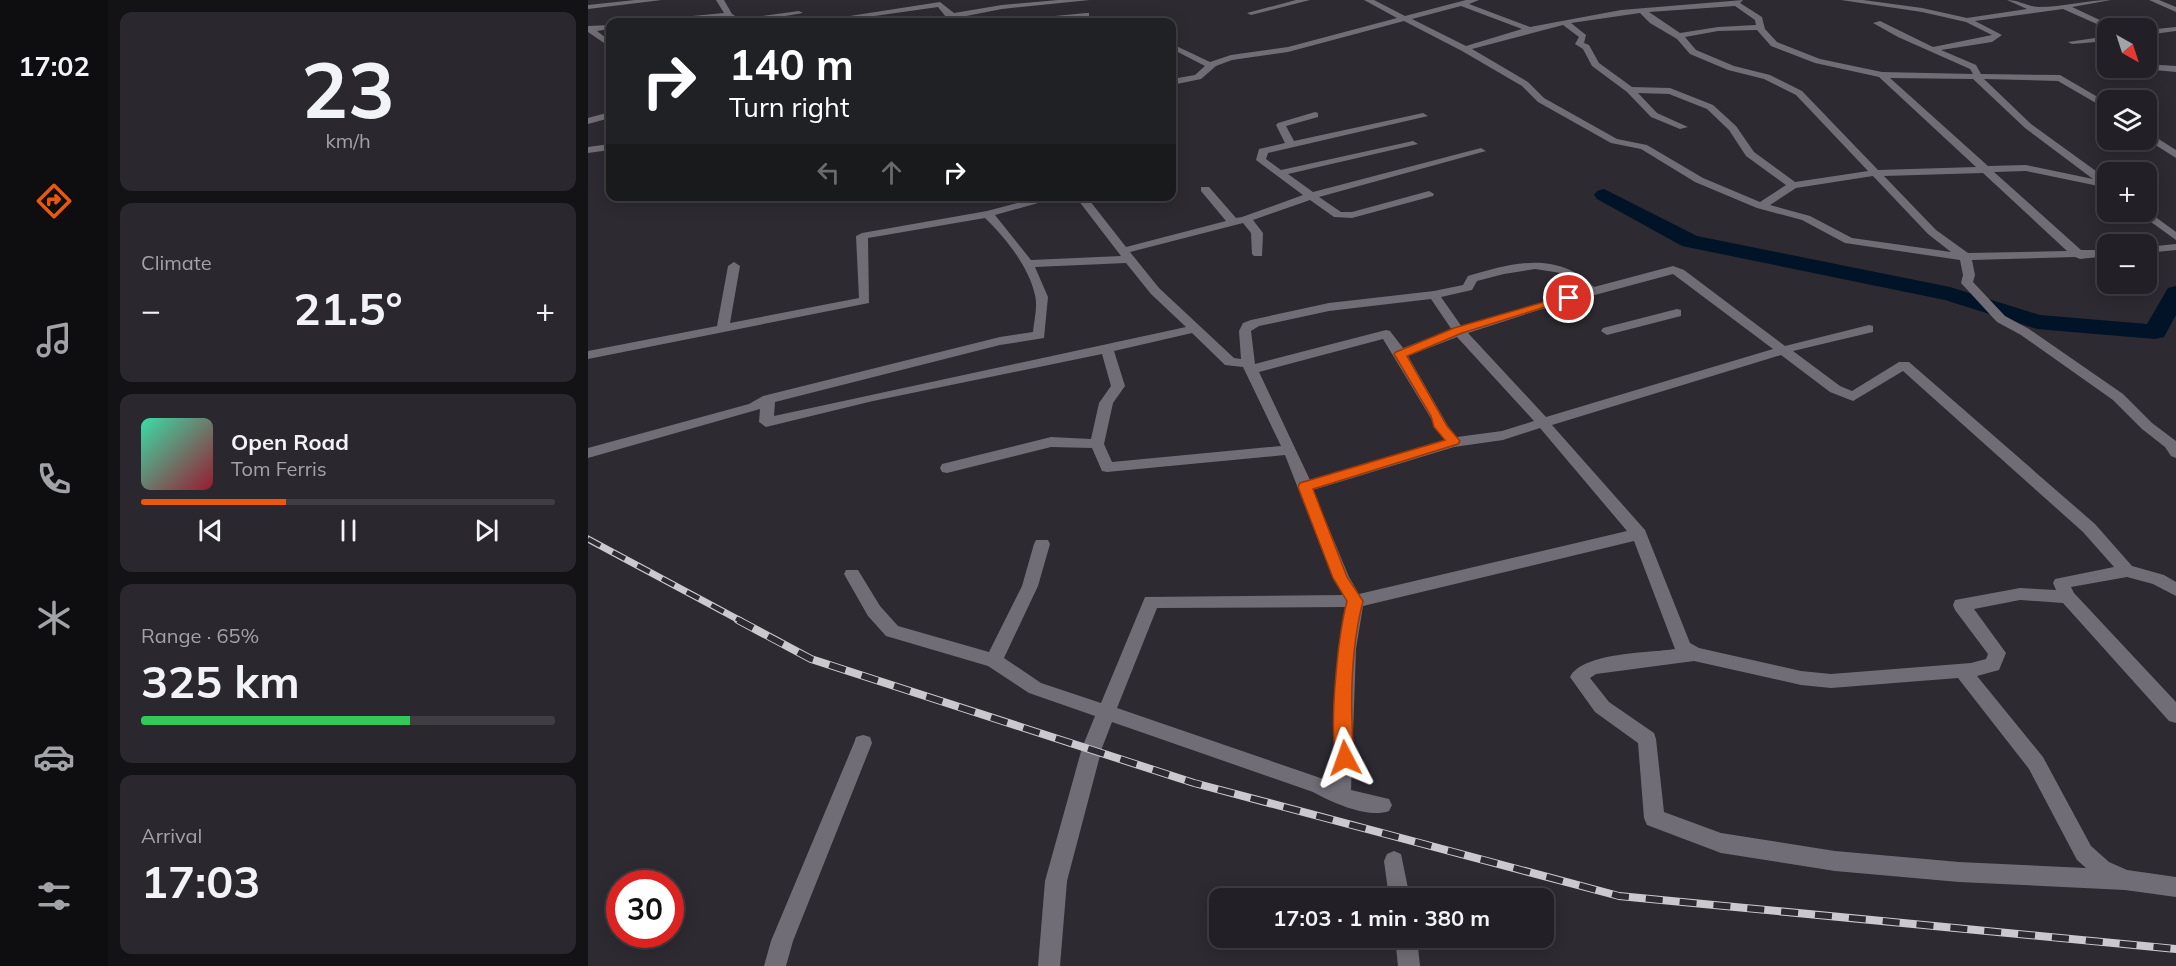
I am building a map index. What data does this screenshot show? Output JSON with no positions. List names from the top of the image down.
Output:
{
  "north": "bottom right",
  "page": {
    "tabs": "17:02",
    "tile": [
      ["23", "km/h"],
      "Climate",
      ["Range · 65%", "325 km"],
      ["Arrival", "17:03"]
    ],
    "map_buttons": ["+", "−"],
    "turn": ["140 m", "Turn right"],
    "heat": ["−", "21.5°", "+"],
    "song": ["Open Road", "Tom Ferris"],
    "limit": "30",
    "trip": "17:03 · 1 min · 380 m"
  }
}
